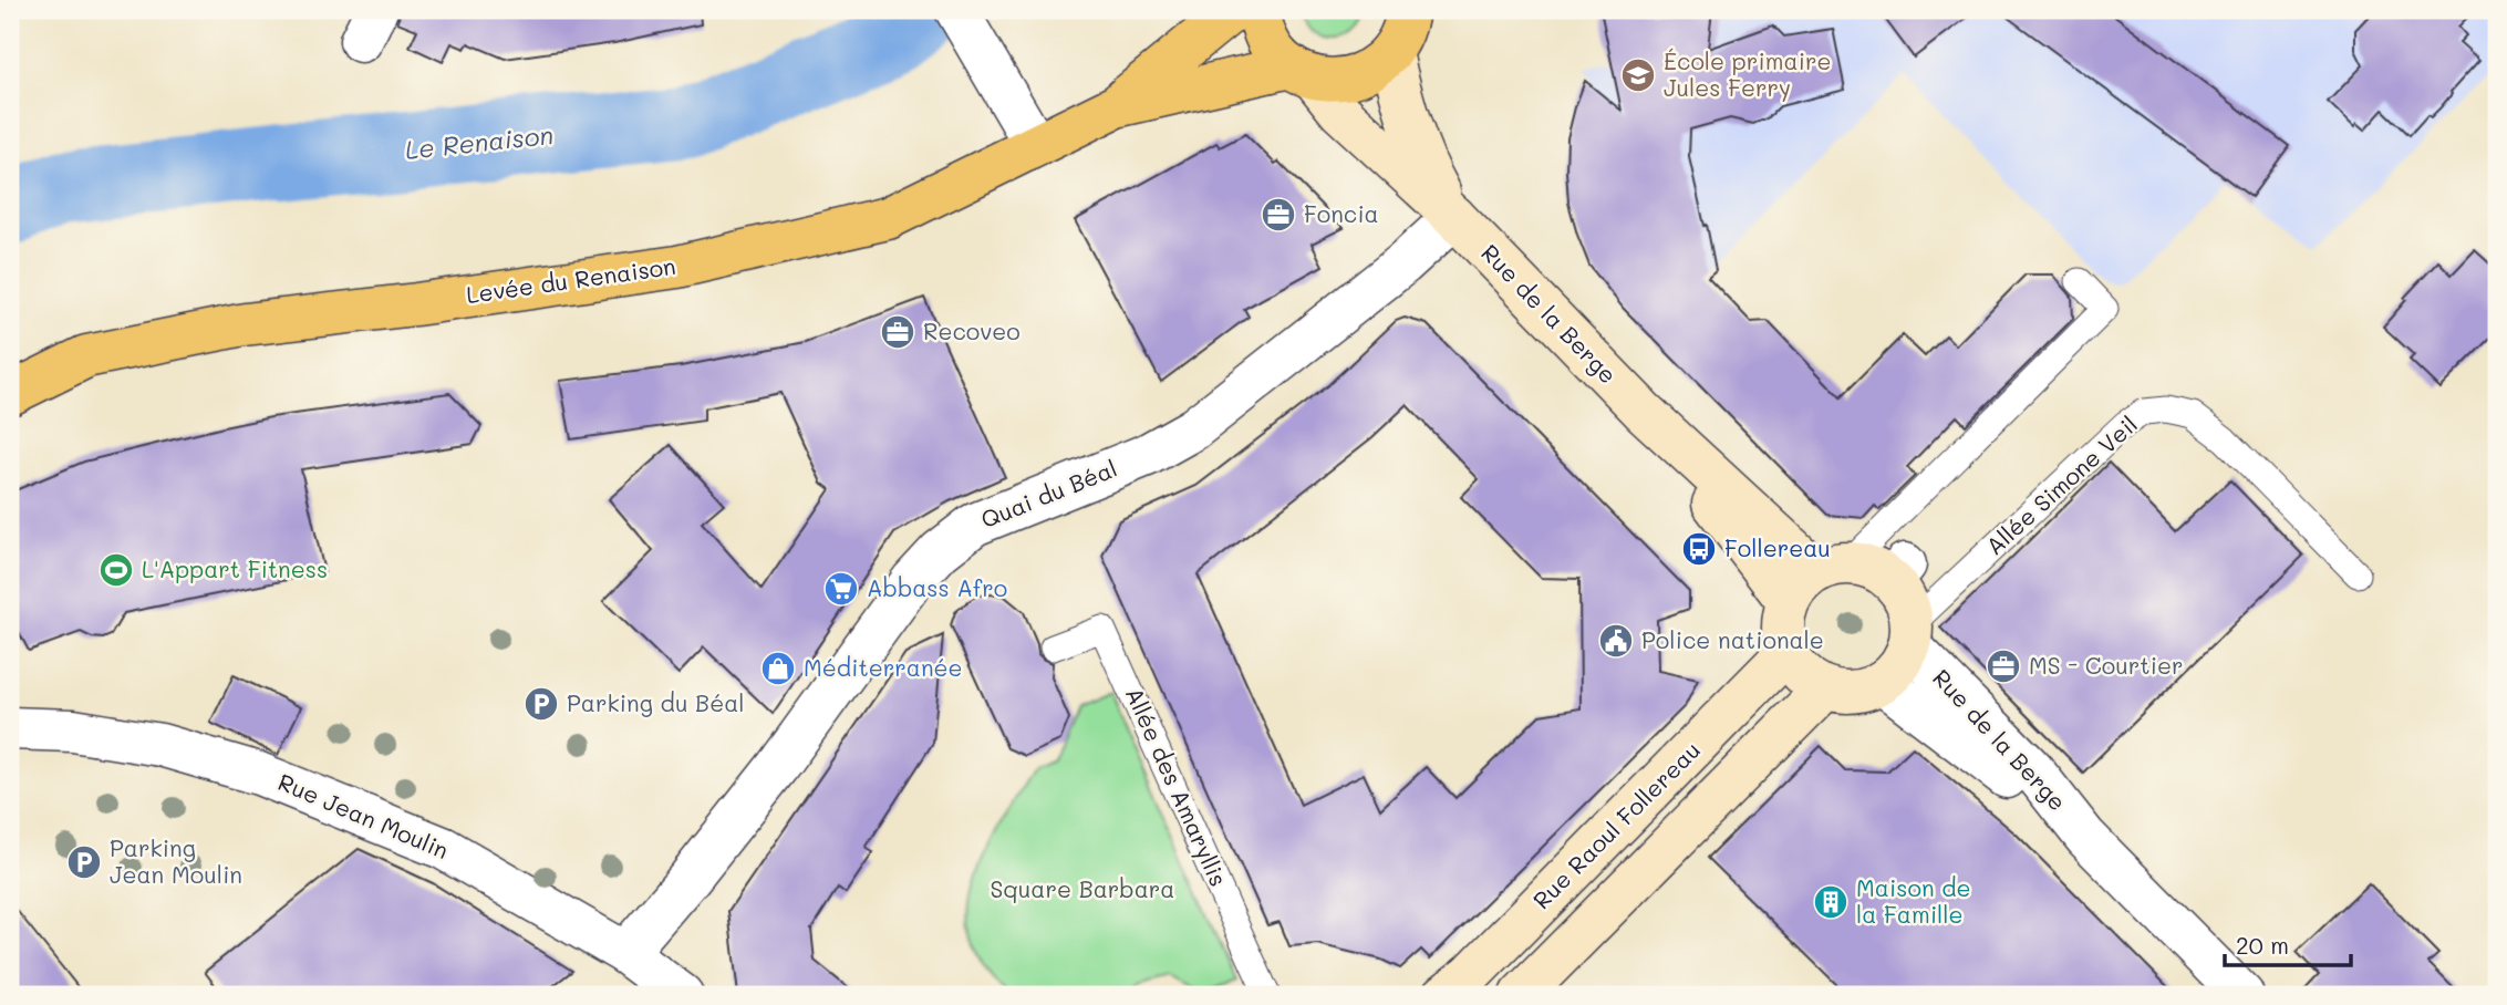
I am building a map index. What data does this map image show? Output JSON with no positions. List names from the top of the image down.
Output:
{
  "streets": {
    "main road": ["Levée du Renaison"],
    "street": [
      "Rue de la Berge",
      "Quai du Béal",
      "Rue Jean Moulin",
      "Rue Raoul Follereau"
    ],
    "lane": ["Allée Simone Veil", "Allée des Amaryllis"]
  },
  "crossings": [
    ["Levée du Renaison", "Rue de la Berge"],
    ["Rue de la Berge", "Allée Simone Veil"],
    ["Rue de la Berge", "Quai du Béal"],
    ["Rue de la Berge", "Rue Raoul Follereau"],
    ["Allée Simone Veil", "Rue Raoul Follereau"],
    ["Quai du Béal", "Rue Jean Moulin"]
  ],
  "water": ["Le Renaison"],
  "parks": ["Square Barbara"],
  "places": {
    "school or university": ["École primaire Jules Ferry"],
    "office": ["Foncia", "Recoveo", "MS - Courtier"],
    "bus stop": ["Follereau"],
    "sports": ["L'Appart Fitness"],
    "supermarket": ["Abbass Afro"],
    "public building": ["Police nationale"],
    "shop": ["Méditerranée"],
    "parking": ["Parking du Béal", "Parking Jean Moulin"],
    "building": ["Maison de la Famille"]
  },
  "scale_bar": "20 m"
}
